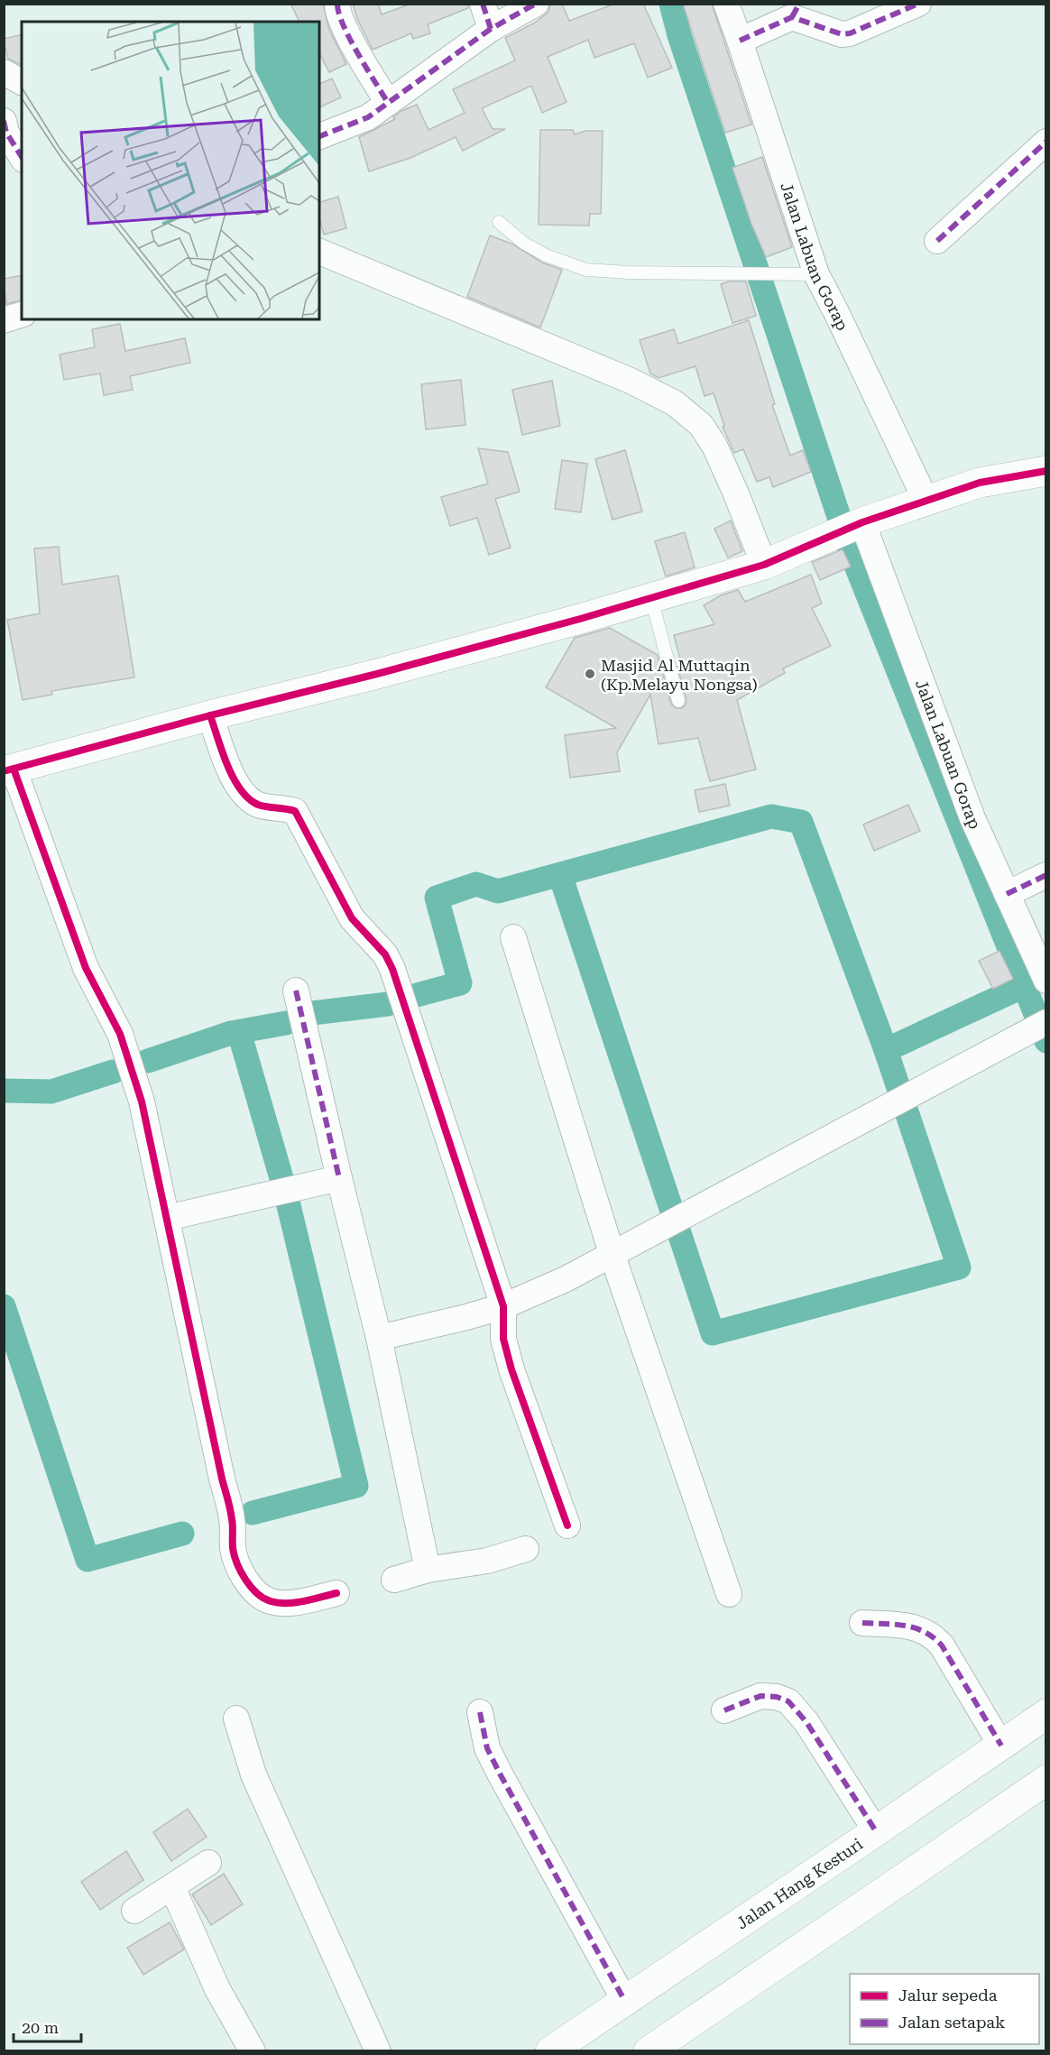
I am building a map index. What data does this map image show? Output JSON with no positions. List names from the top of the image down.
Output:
{
  "streets": {
    "main road": ["Jalan Hang Kesturi"],
    "street": ["Jalan Labuan Gorap"]
  },
  "places": ["Masjid Al Muttaqin (Kp.Melayu Nongsa)"],
  "legend": ["Jalur sepeda", "Jalan setapak"],
  "scale_bar": "20 m"
}
